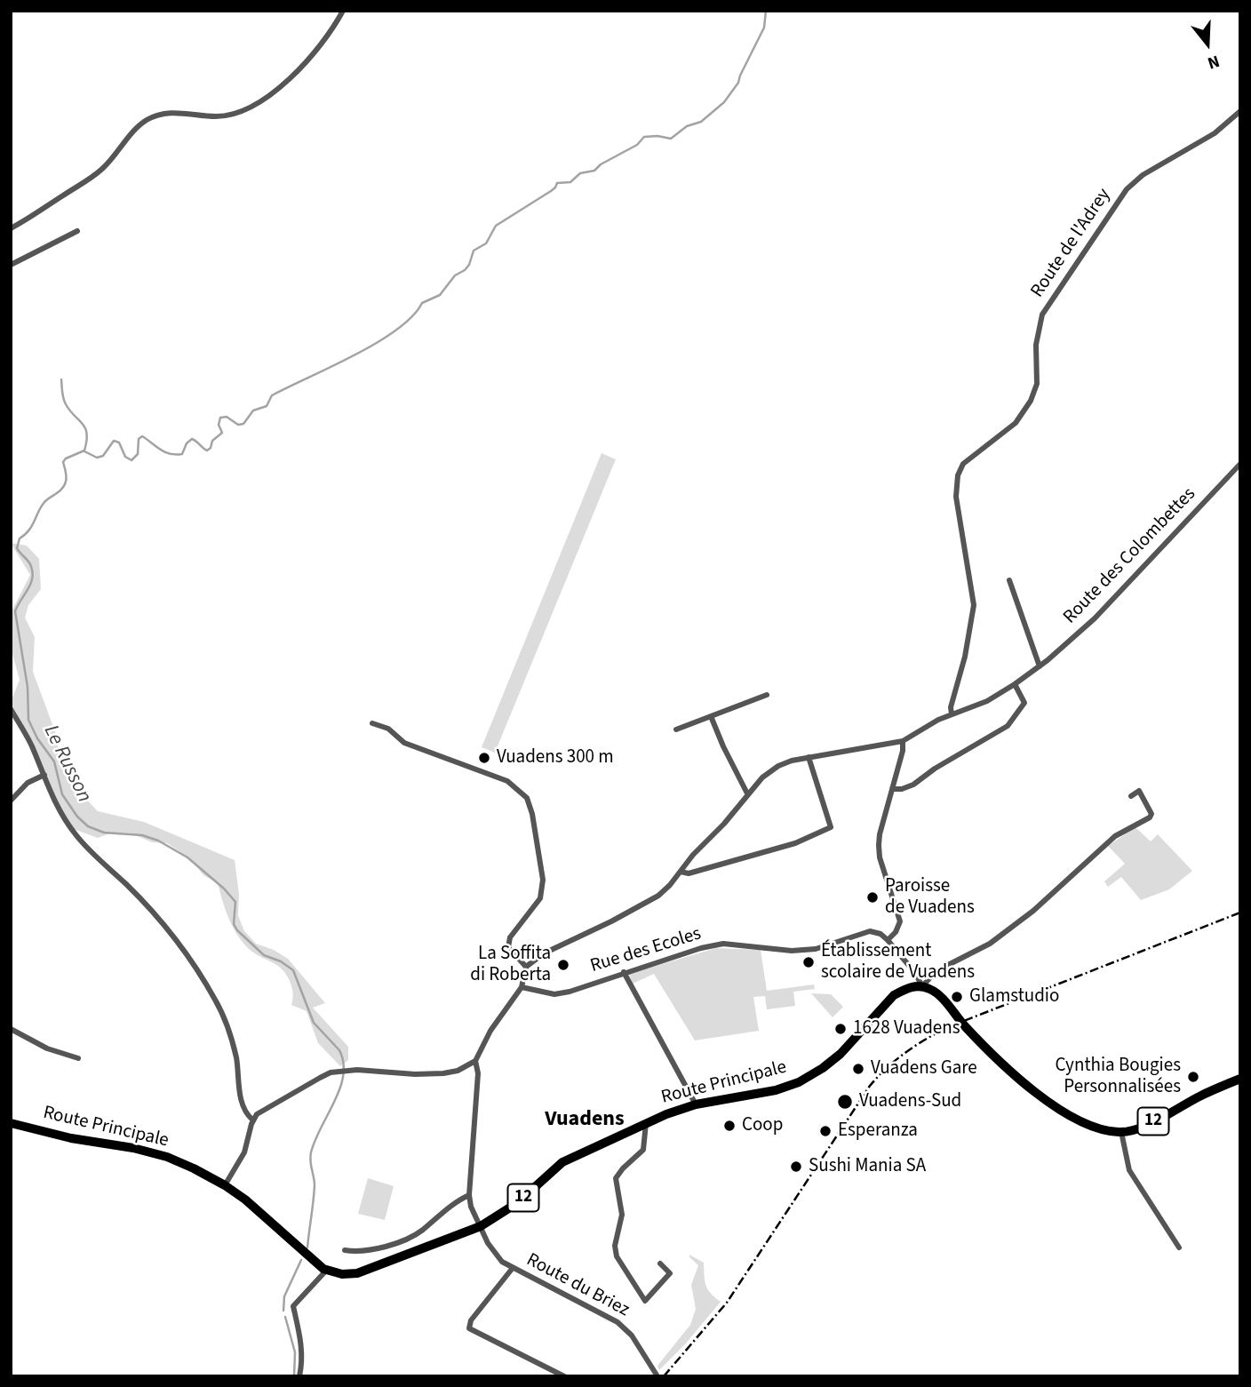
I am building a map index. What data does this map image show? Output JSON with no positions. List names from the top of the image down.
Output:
{
  "streets": {
    "main road": ["Route Principale", "12"],
    "street": [
      "Route de l'Adrey",
      "Route des Colombettes",
      "Rue des Ecoles",
      "Route du Briez"
    ]
  },
  "crossings": [
    ["Route de l'Adrey", "Route des Colombettes"],
    ["Route Principale", "12"],
    ["Route Principale", "Route du Briez"]
  ],
  "districts": ["Vuadens"],
  "water": ["Le Russon"],
  "places": [
    "Vuadens 300 m",
    "Paroisse de Vuadens",
    "Établissement scolaire de Vuadens",
    "La Soffita di Roberta",
    "Glamstudio",
    "1628 Vuadens",
    "Vuadens Gare",
    "Cynthia Bougies Personnalisées",
    "Vuadens-Sud",
    "Coop",
    "Esperanza",
    "Sushi Mania SA"
  ],
  "north": "bottom"
}
